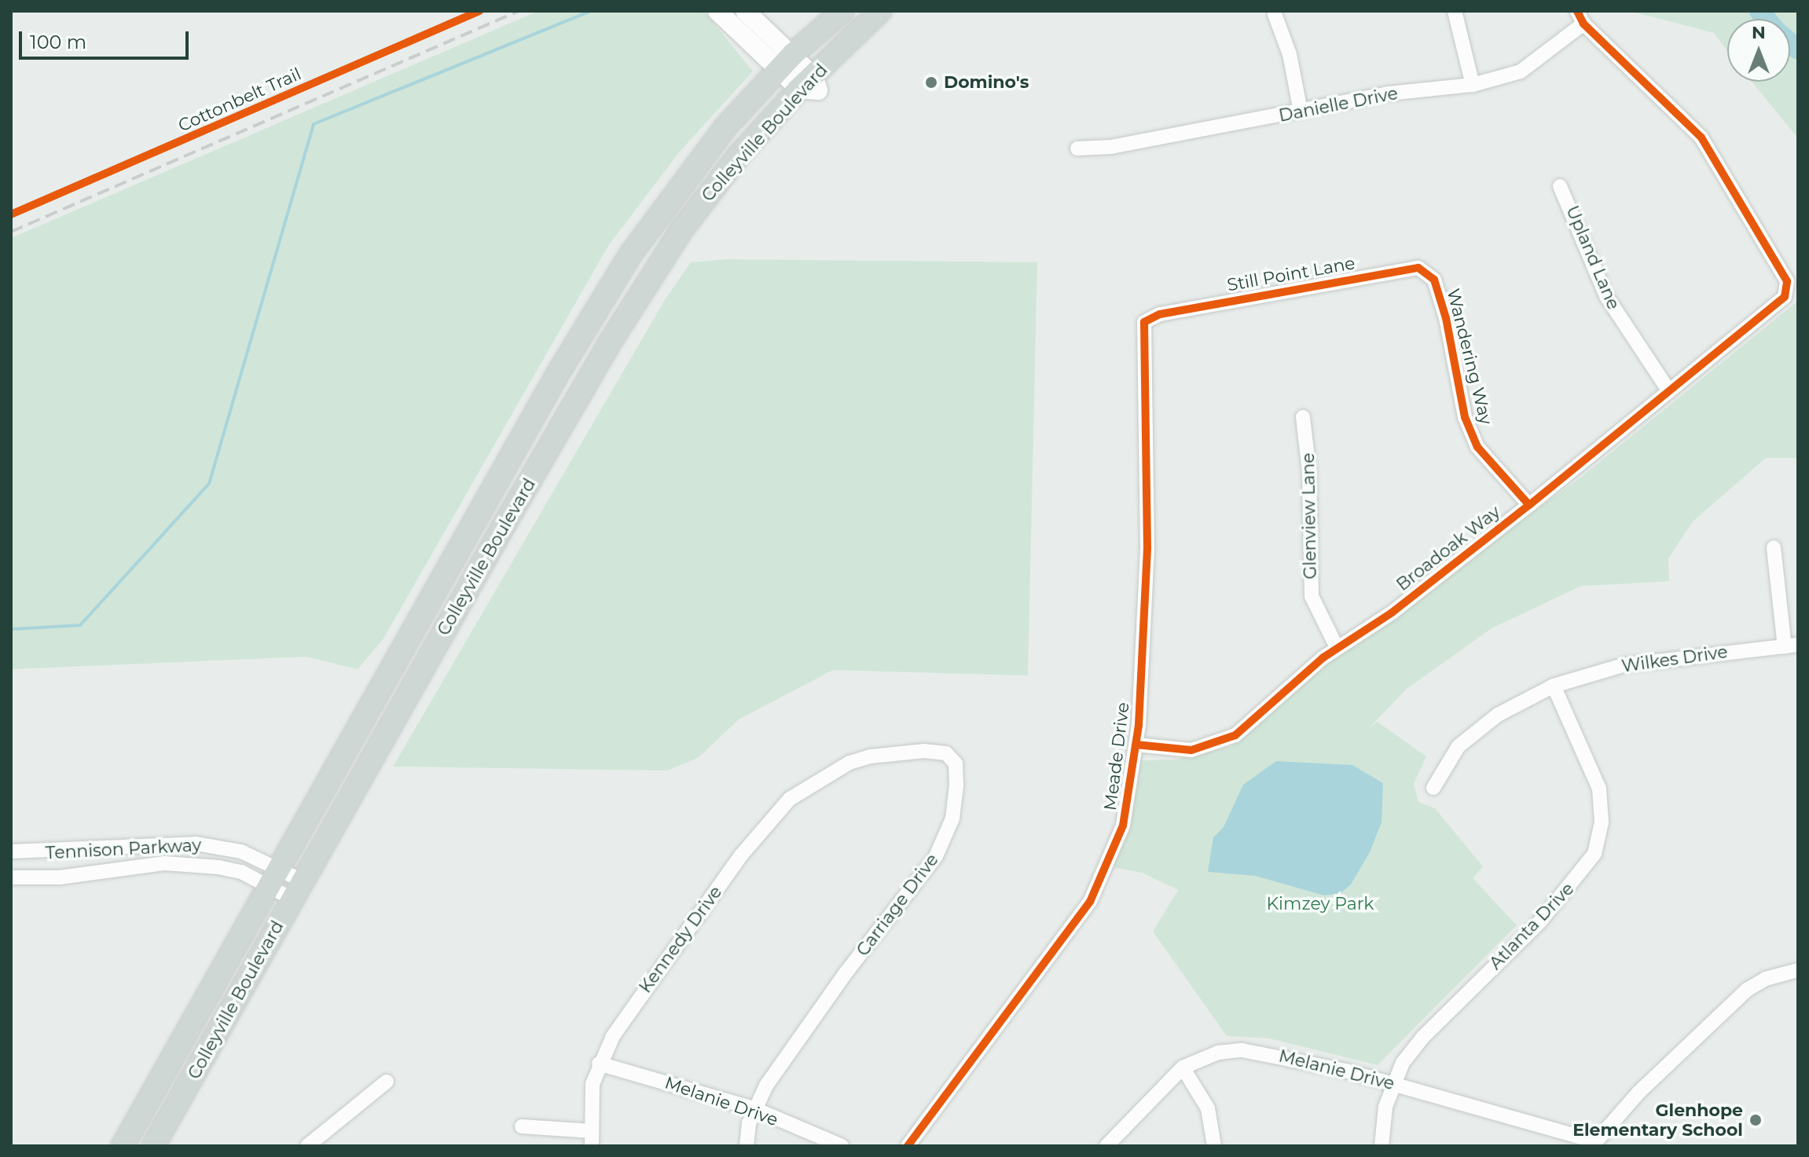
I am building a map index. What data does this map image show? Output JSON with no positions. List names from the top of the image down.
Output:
{
  "streets": {
    "main road": ["Colleyville Boulevard"],
    "street": [
      "Danielle Drive",
      "Upland Lane",
      "Still Point Lane",
      "Wandering Way",
      "Glenview Lane",
      "Broadoak Way",
      "Wilkes Drive",
      "Meade Drive",
      "Tennison Parkway",
      "Carriage Drive",
      "Atlanta Drive",
      "Kennedy Drive",
      "Melanie Drive"
    ],
    "cycle path": ["Cottonbelt Trail"]
  },
  "crossings": [
    ["Danielle Drive", "Broadoak Way"],
    ["Colleyville Boulevard", "Tennison Parkway"],
    ["Upland Lane", "Broadoak Way"],
    ["Still Point Lane", "Wandering Way"],
    ["Still Point Lane", "Meade Drive"],
    ["Wandering Way", "Broadoak Way"],
    ["Glenview Lane", "Broadoak Way"],
    ["Broadoak Way", "Meade Drive"],
    ["Wilkes Drive", "Atlanta Drive"],
    ["Carriage Drive", "Kennedy Drive"],
    ["Carriage Drive", "Melanie Drive"],
    ["Atlanta Drive", "Melanie Drive"],
    ["Kennedy Drive", "Melanie Drive"]
  ],
  "parks": ["Kimzey Park"],
  "places": ["Domino's", "Glenhope Elementary School"],
  "scale_bar": "100 m",
  "north": "top"
}
